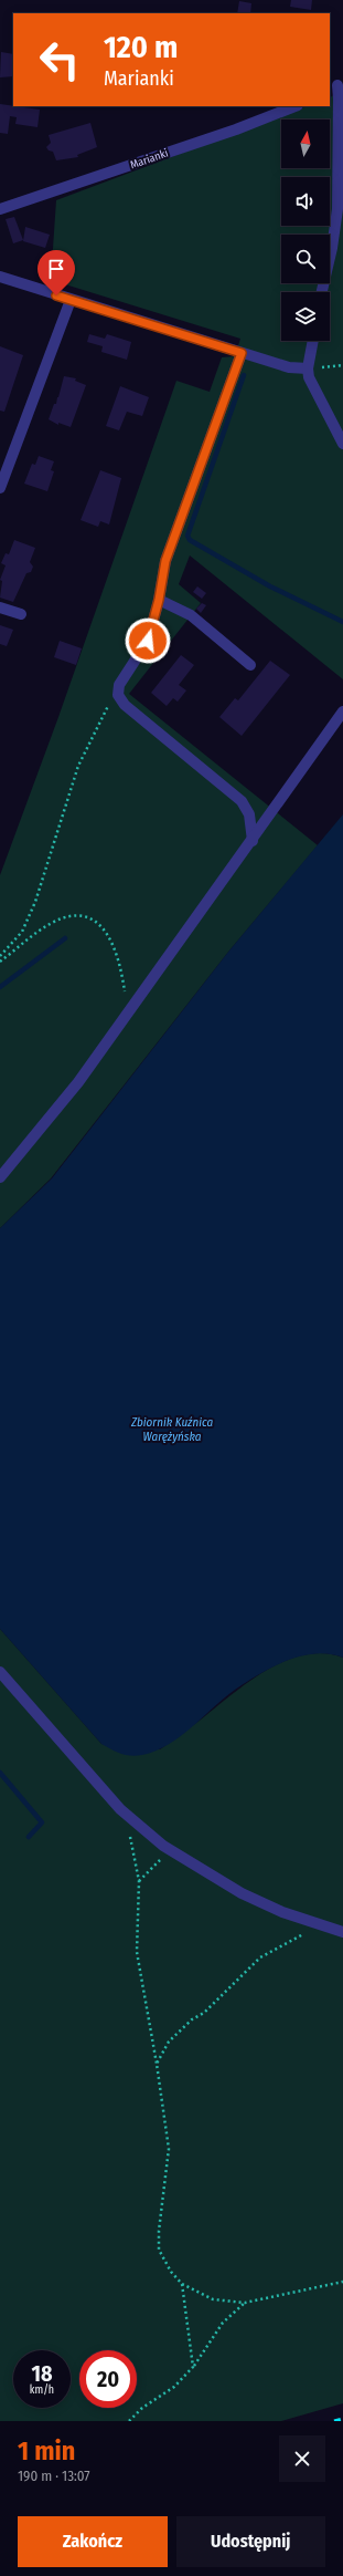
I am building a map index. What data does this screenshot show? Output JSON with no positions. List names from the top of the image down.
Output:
{
  "streets": {
    "street": ["Marianki"]
  },
  "water": ["Zbiornik Kuźnica Warężyńska"],
  "north": "top",
  "page": {
    "turn": ["120 m", "Marianki"],
    "speed": "18 km/h",
    "limit": "20",
    "heading": ["1 min", "190 m · 13:07"],
    "buttons": ["Zakończ", "Udostępnij"]
  }
}
